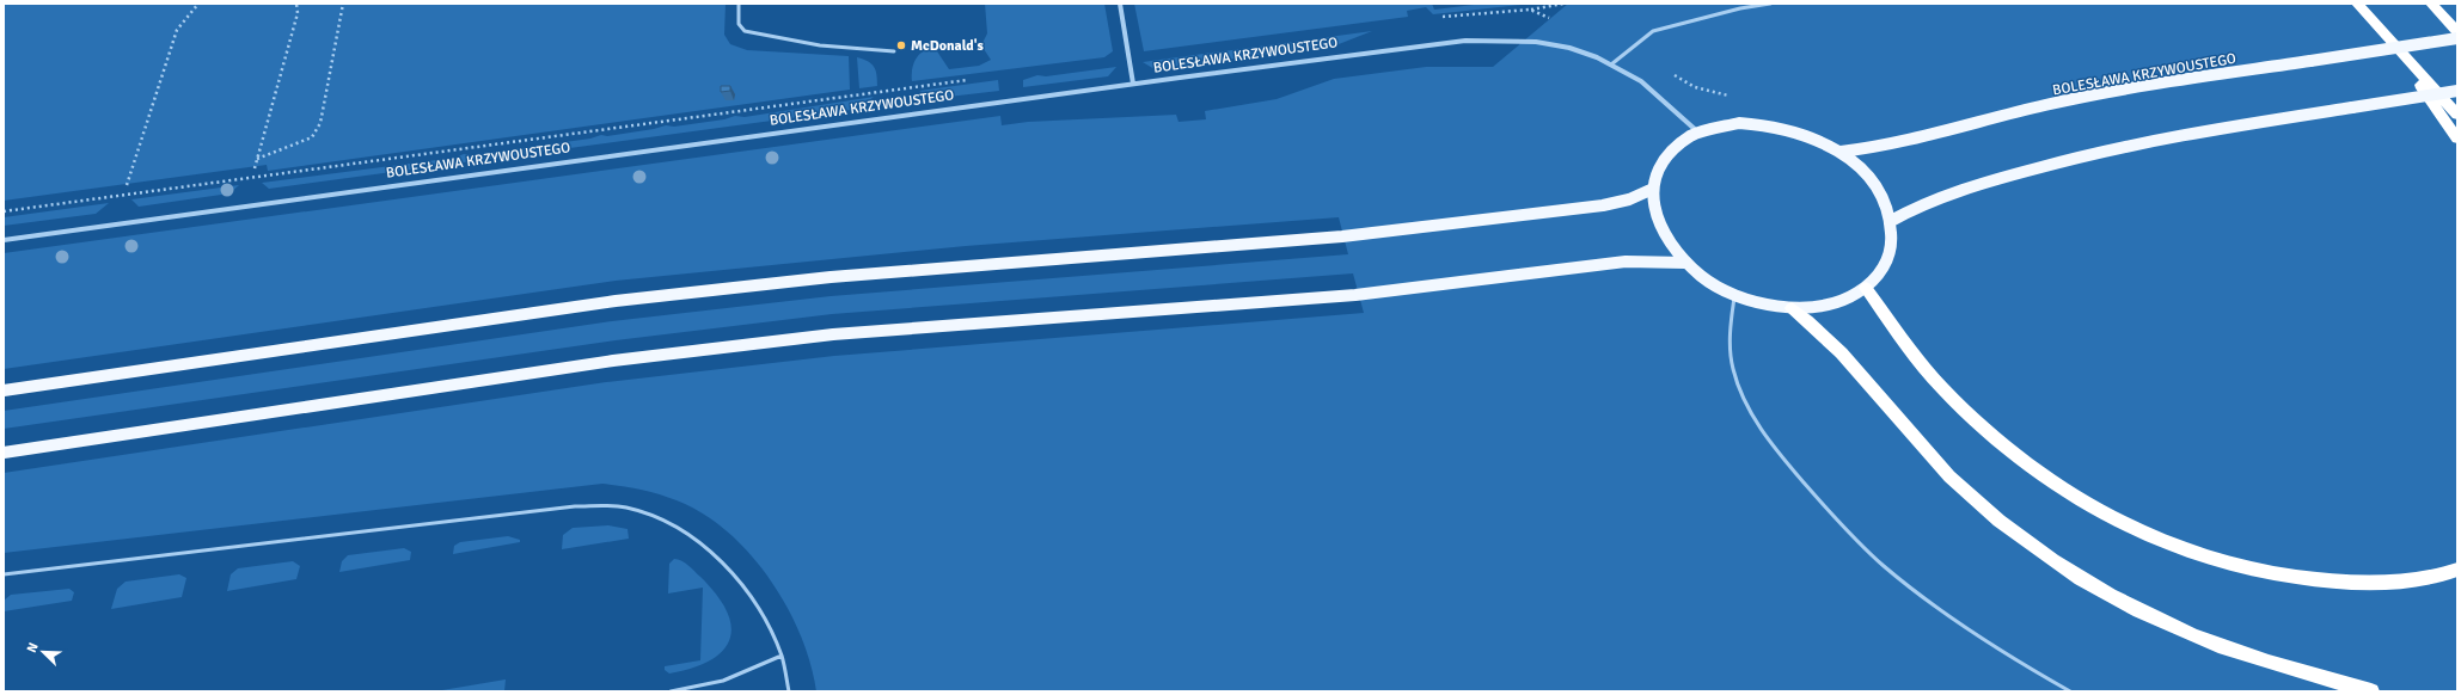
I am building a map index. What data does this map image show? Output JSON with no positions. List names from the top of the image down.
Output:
{
  "streets": {
    "main road": ["BOLESŁAWA KRZYWOUSTEGO"]
  },
  "places": ["McDonald's"],
  "north": "top left"
}
